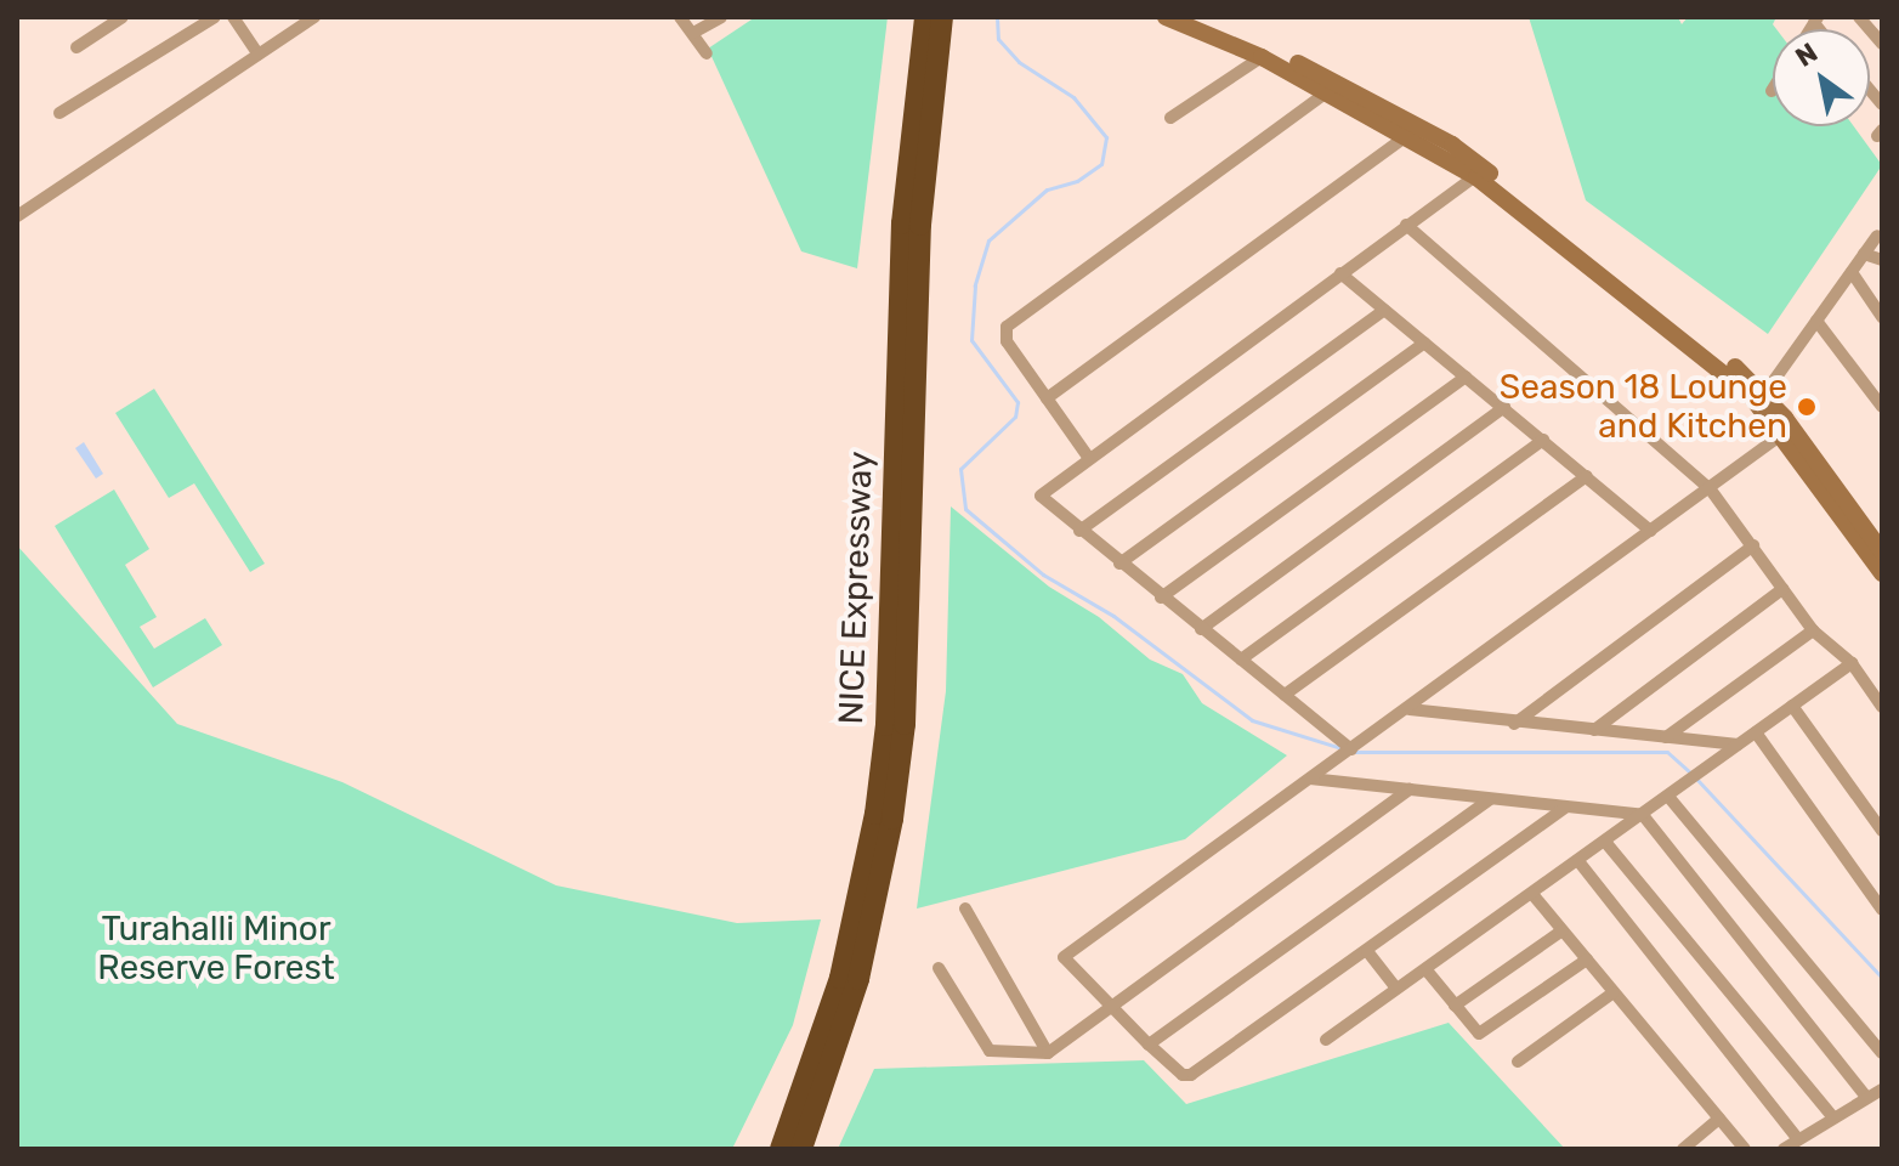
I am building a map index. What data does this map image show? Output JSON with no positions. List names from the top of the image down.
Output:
{
  "streets": {
    "highway": ["NICE Expressway"]
  },
  "parks": ["Turahalli Minor Reserve Forest"],
  "places": ["Season 18 Lounge and Kitchen"],
  "north": "top left"
}
